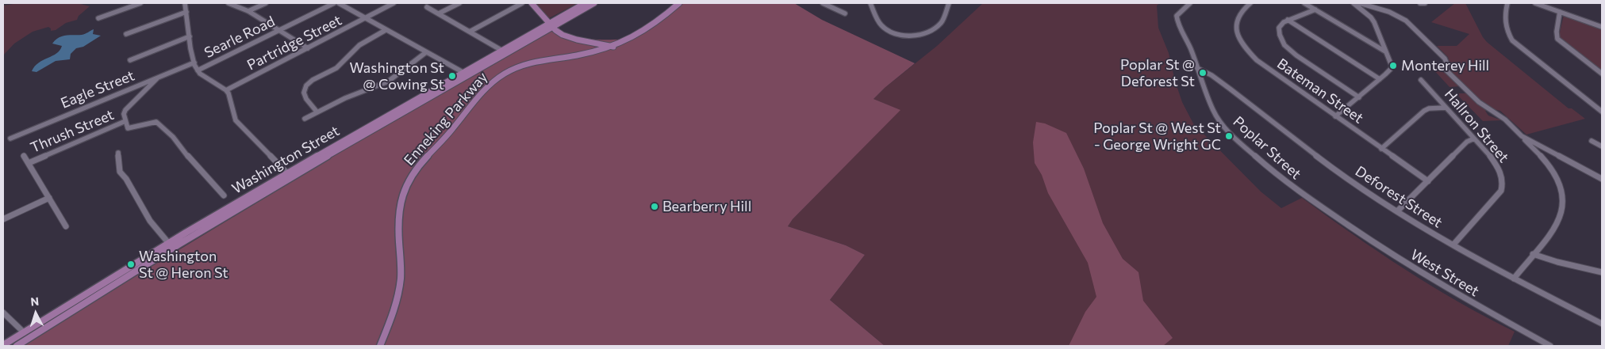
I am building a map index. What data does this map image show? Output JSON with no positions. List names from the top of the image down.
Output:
{
  "streets": {
    "main road": ["Enneking Parkway", "Washington Street"],
    "street": [
      "Searle Road",
      "Partridge Street",
      "Eagle Street",
      "Bateman Street",
      "Hallron Street",
      "Thrush Street",
      "Poplar Street",
      "Deforest Street",
      "West Street"
    ]
  },
  "crossings": [
    ["Hallron Street", "Deforest Street"],
    ["Poplar Street", "Deforest Street"],
    ["Poplar Street", "West Street"]
  ],
  "places": [
    "Monterey Hill",
    "Poplar St @ Deforest St",
    "Washington St @ Cowing St",
    "Poplar St @ West St - George Wright GC",
    "Bearberry Hill",
    "Washington St @ Heron St"
  ],
  "north": "top"
}
